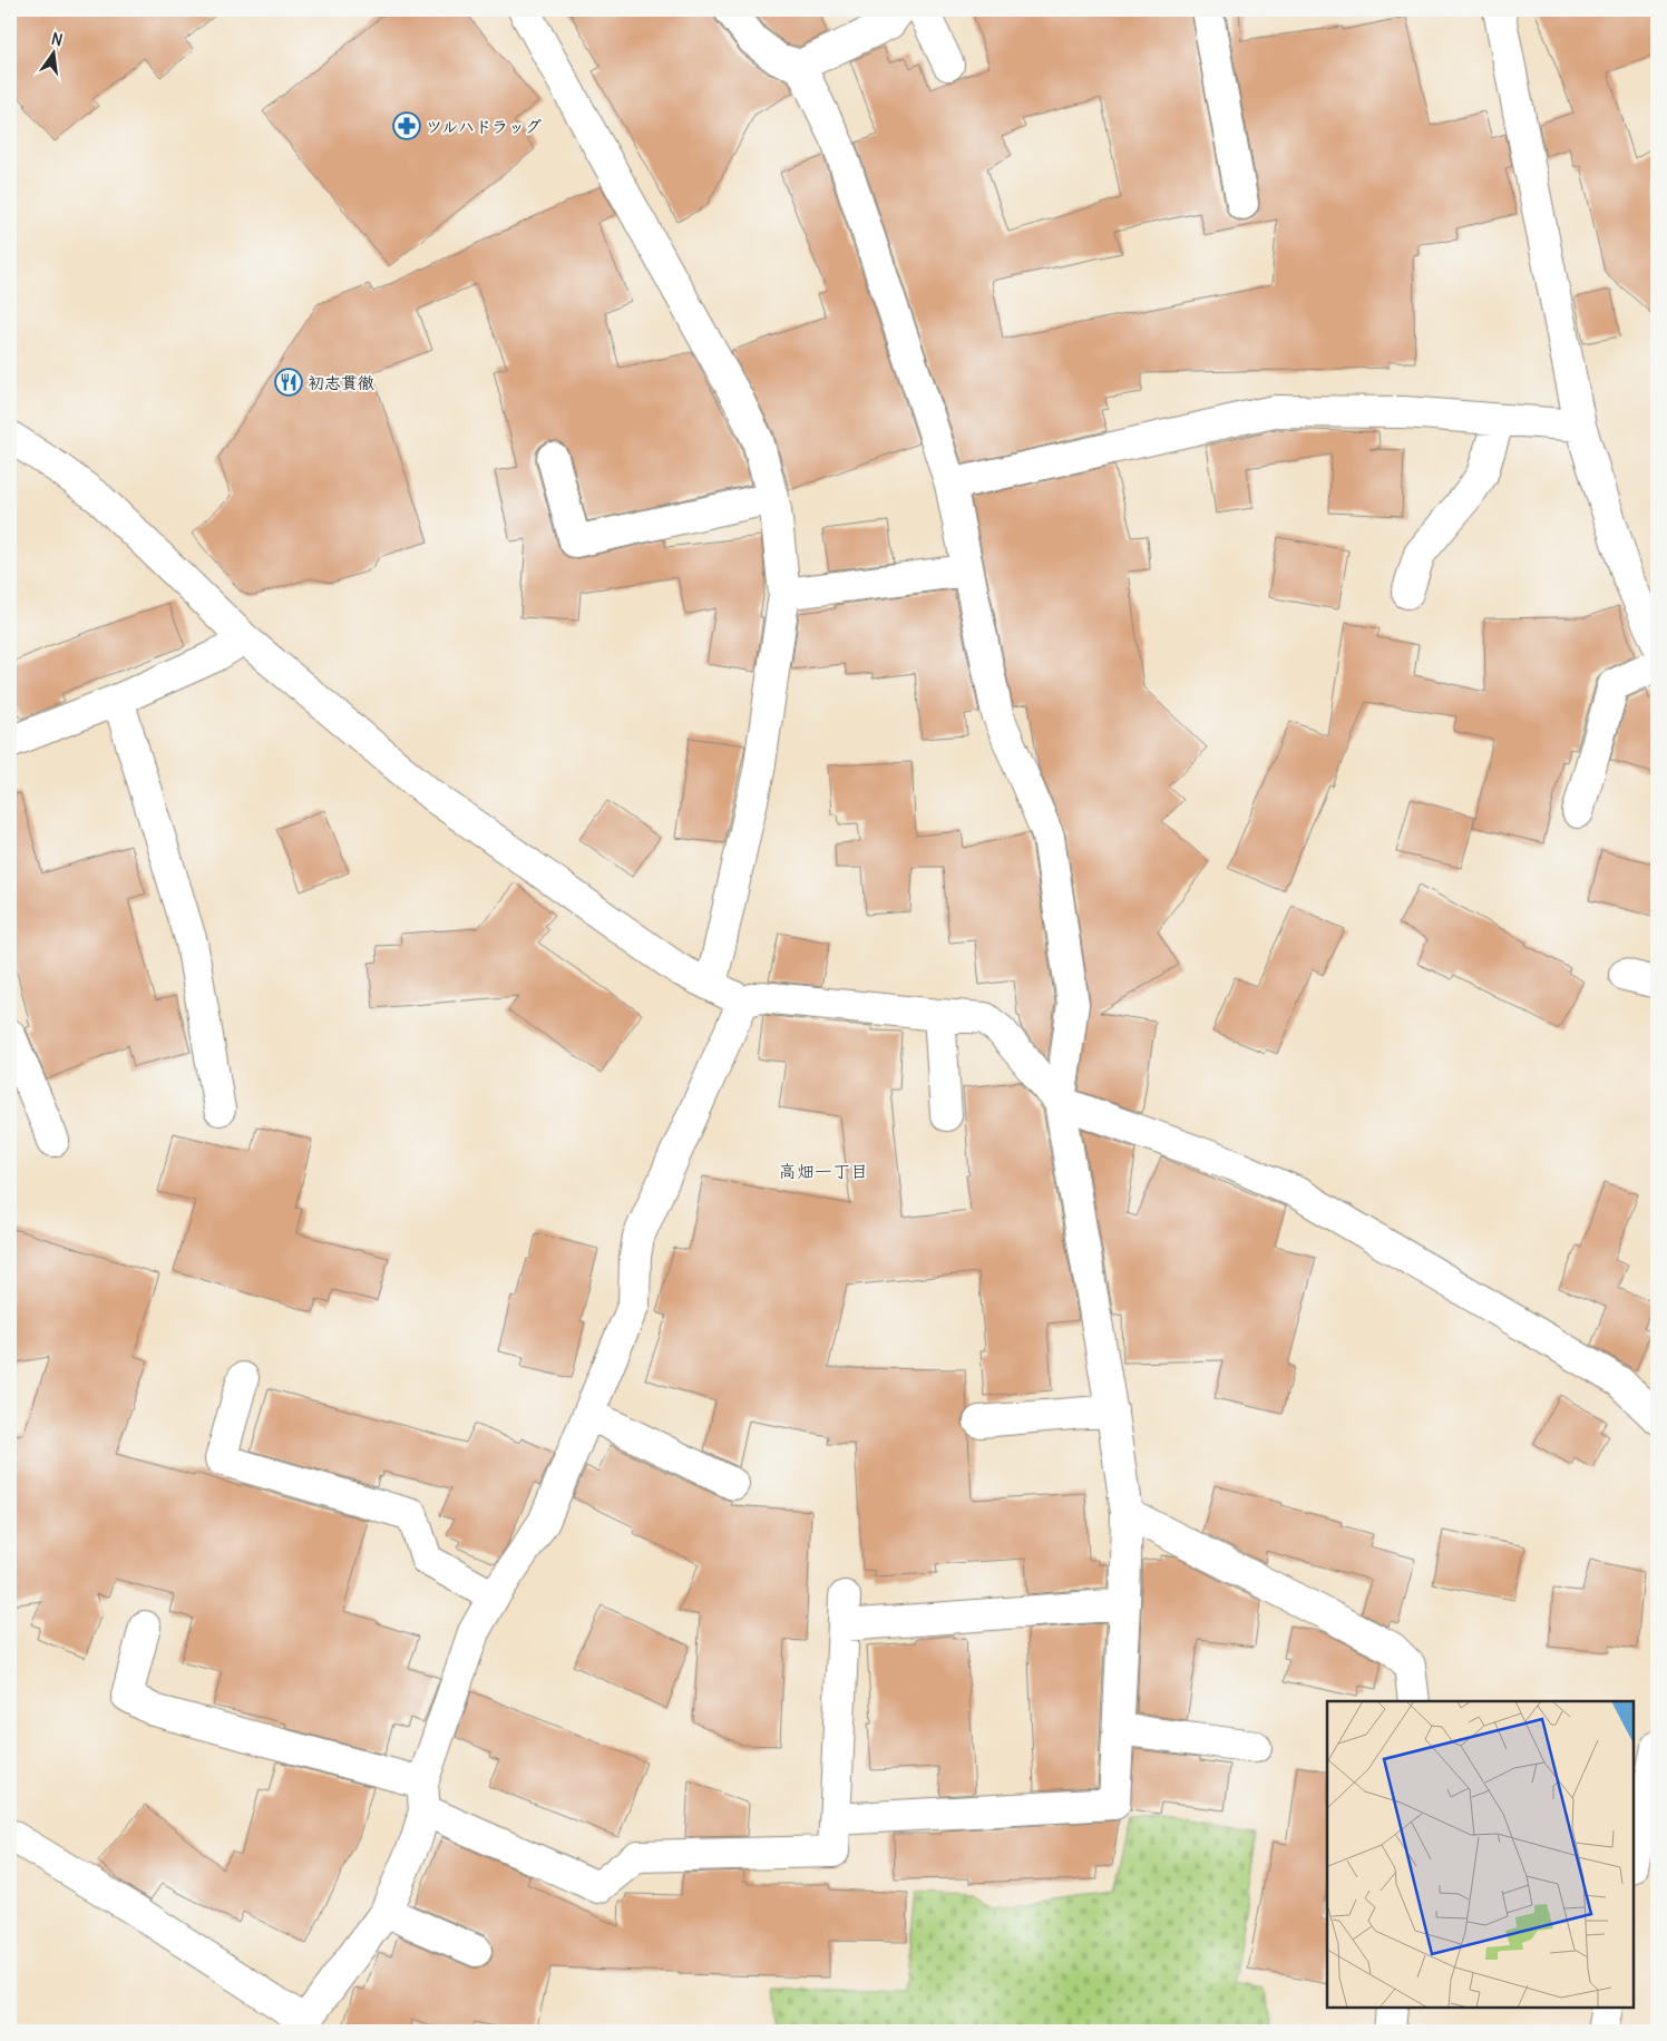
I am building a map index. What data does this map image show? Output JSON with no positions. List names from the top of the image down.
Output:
{
  "districts": ["高畑一丁目"],
  "places": {
    "pharmacy": ["ツルハドラッグ"],
    "restaurant": ["初志貫徹"]
  },
  "north": "top"
}
